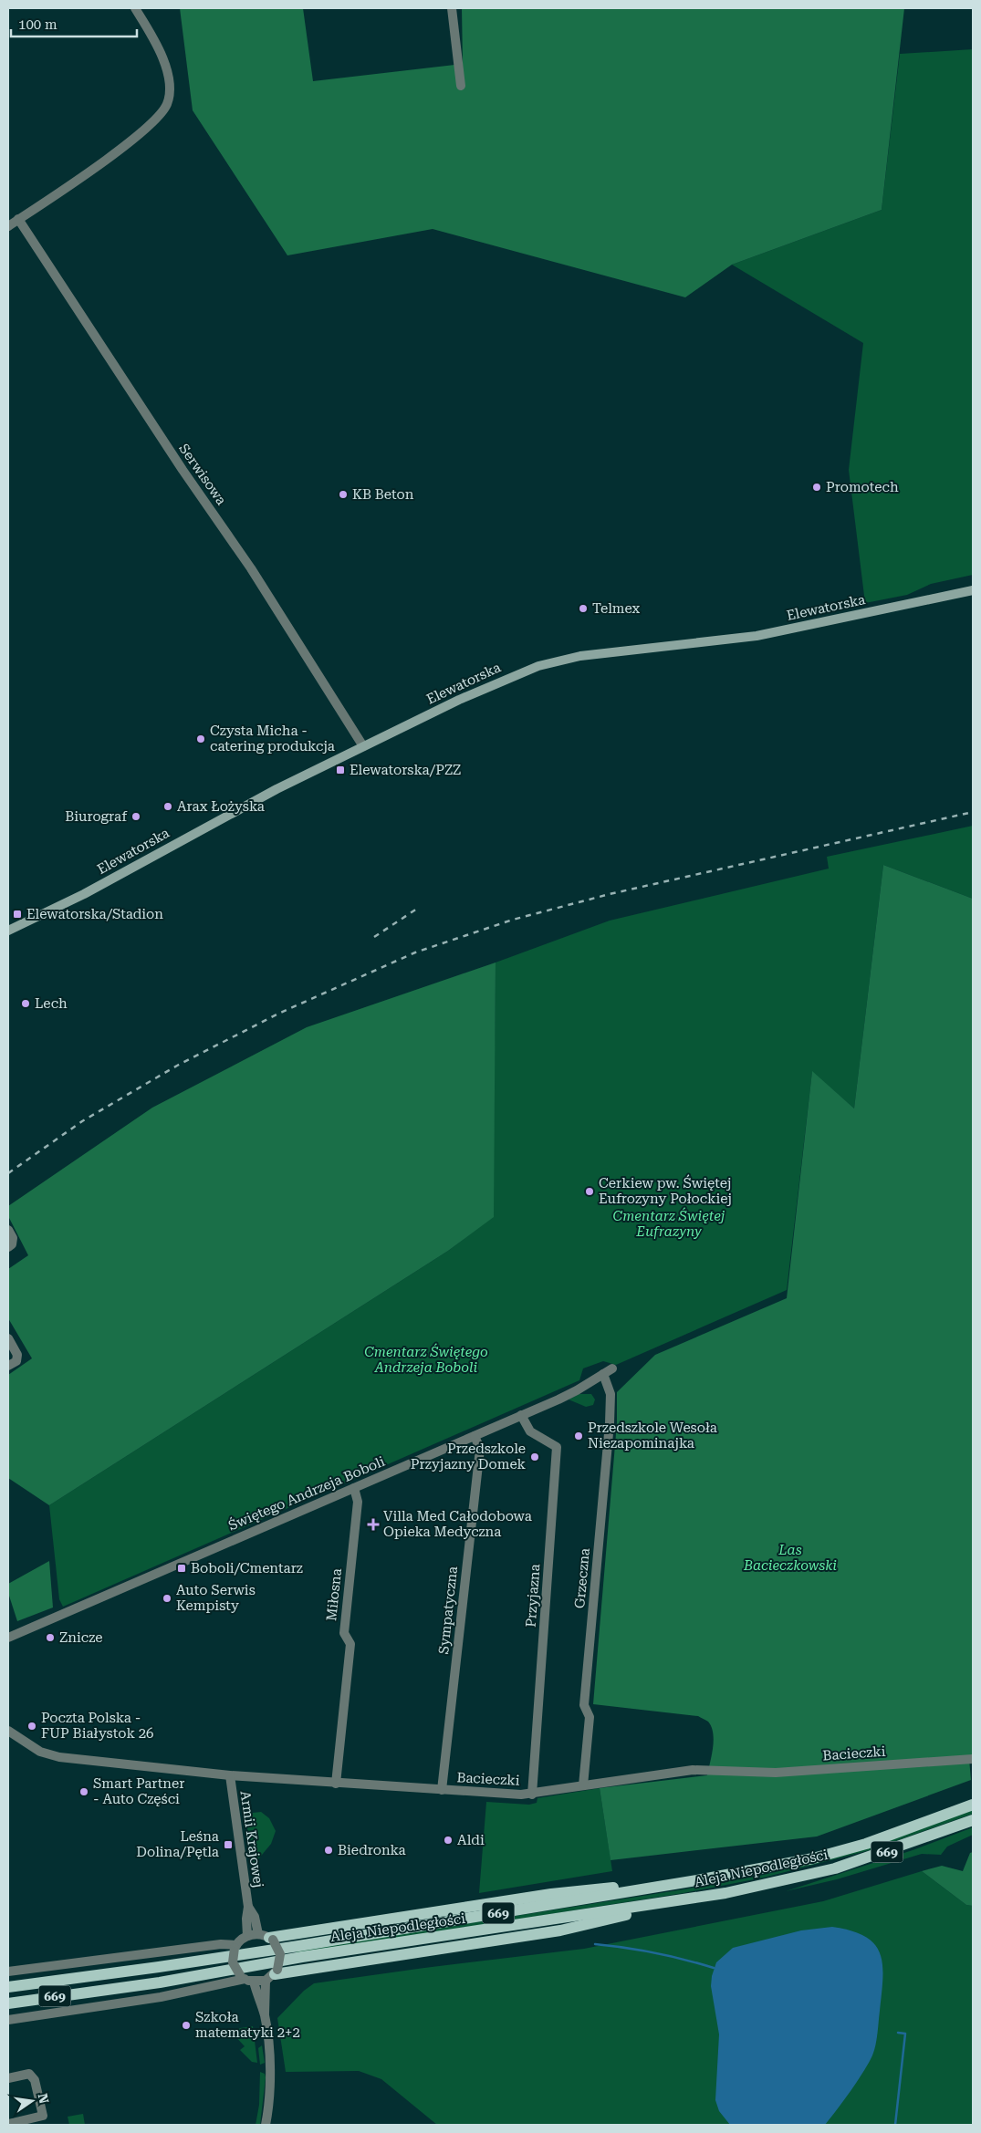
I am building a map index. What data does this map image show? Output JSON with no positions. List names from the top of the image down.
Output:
{
  "streets": {
    "main road": ["669", "Aleja Niepodległości"],
    "street": [
      "Serwisowa",
      "Elewatorska",
      "Świętego Andrzeja Boboli",
      "Grzeczna",
      "Miłosna",
      "Przyjazna",
      "Sympatyczna",
      "Bacieczki",
      "Armii Krajowej"
    ]
  },
  "crossings": [
    ["Serwisowa", "Elewatorska"],
    ["Świętego Andrzeja Boboli", "Grzeczna"],
    ["Świętego Andrzeja Boboli", "Miłosna"],
    ["Świętego Andrzeja Boboli", "Przyjazna"],
    ["Świętego Andrzeja Boboli", "Sympatyczna"],
    ["Grzeczna", "Bacieczki"],
    ["Miłosna", "Bacieczki"],
    ["Przyjazna", "Bacieczki"],
    ["Sympatyczna", "Bacieczki"],
    ["Bacieczki", "Armii Krajowej"]
  ],
  "parks": ["Cmentarz Świętej Eufrazyny", "Cmentarz Świętego Andrzeja Boboli", "Las Bacieczkowski"],
  "places": {
    "other": [
      "Promotech",
      "KB Beton",
      "Telmex",
      "Czysta Micha - catering produkcja",
      "Arax Łożyska",
      "Biurograf",
      "Lech",
      "Cerkiew pw. Świętej Eufrozyny Połockiej",
      "Przedszkole Wesoła Niezapominajka",
      "Przedszkole Przyjazny Domek",
      "Auto Serwis Kempisty",
      "Znicze",
      "Poczta Polska - FUP Białystok 26",
      "Smart Partner - Auto Części",
      "Aldi",
      "Biedronka",
      "Szkoła matematyki 2+2"
    ],
    "transit": [
      "Elewatorska/PZZ",
      "Elewatorska/Stadion",
      "Boboli/Cmentarz",
      "Leśna Dolina/Pętla"
    ],
    "health": ["Villa Med Całodobowa Opieka Medyczna"]
  },
  "scale_bar": "100 m",
  "north": "right"
}
